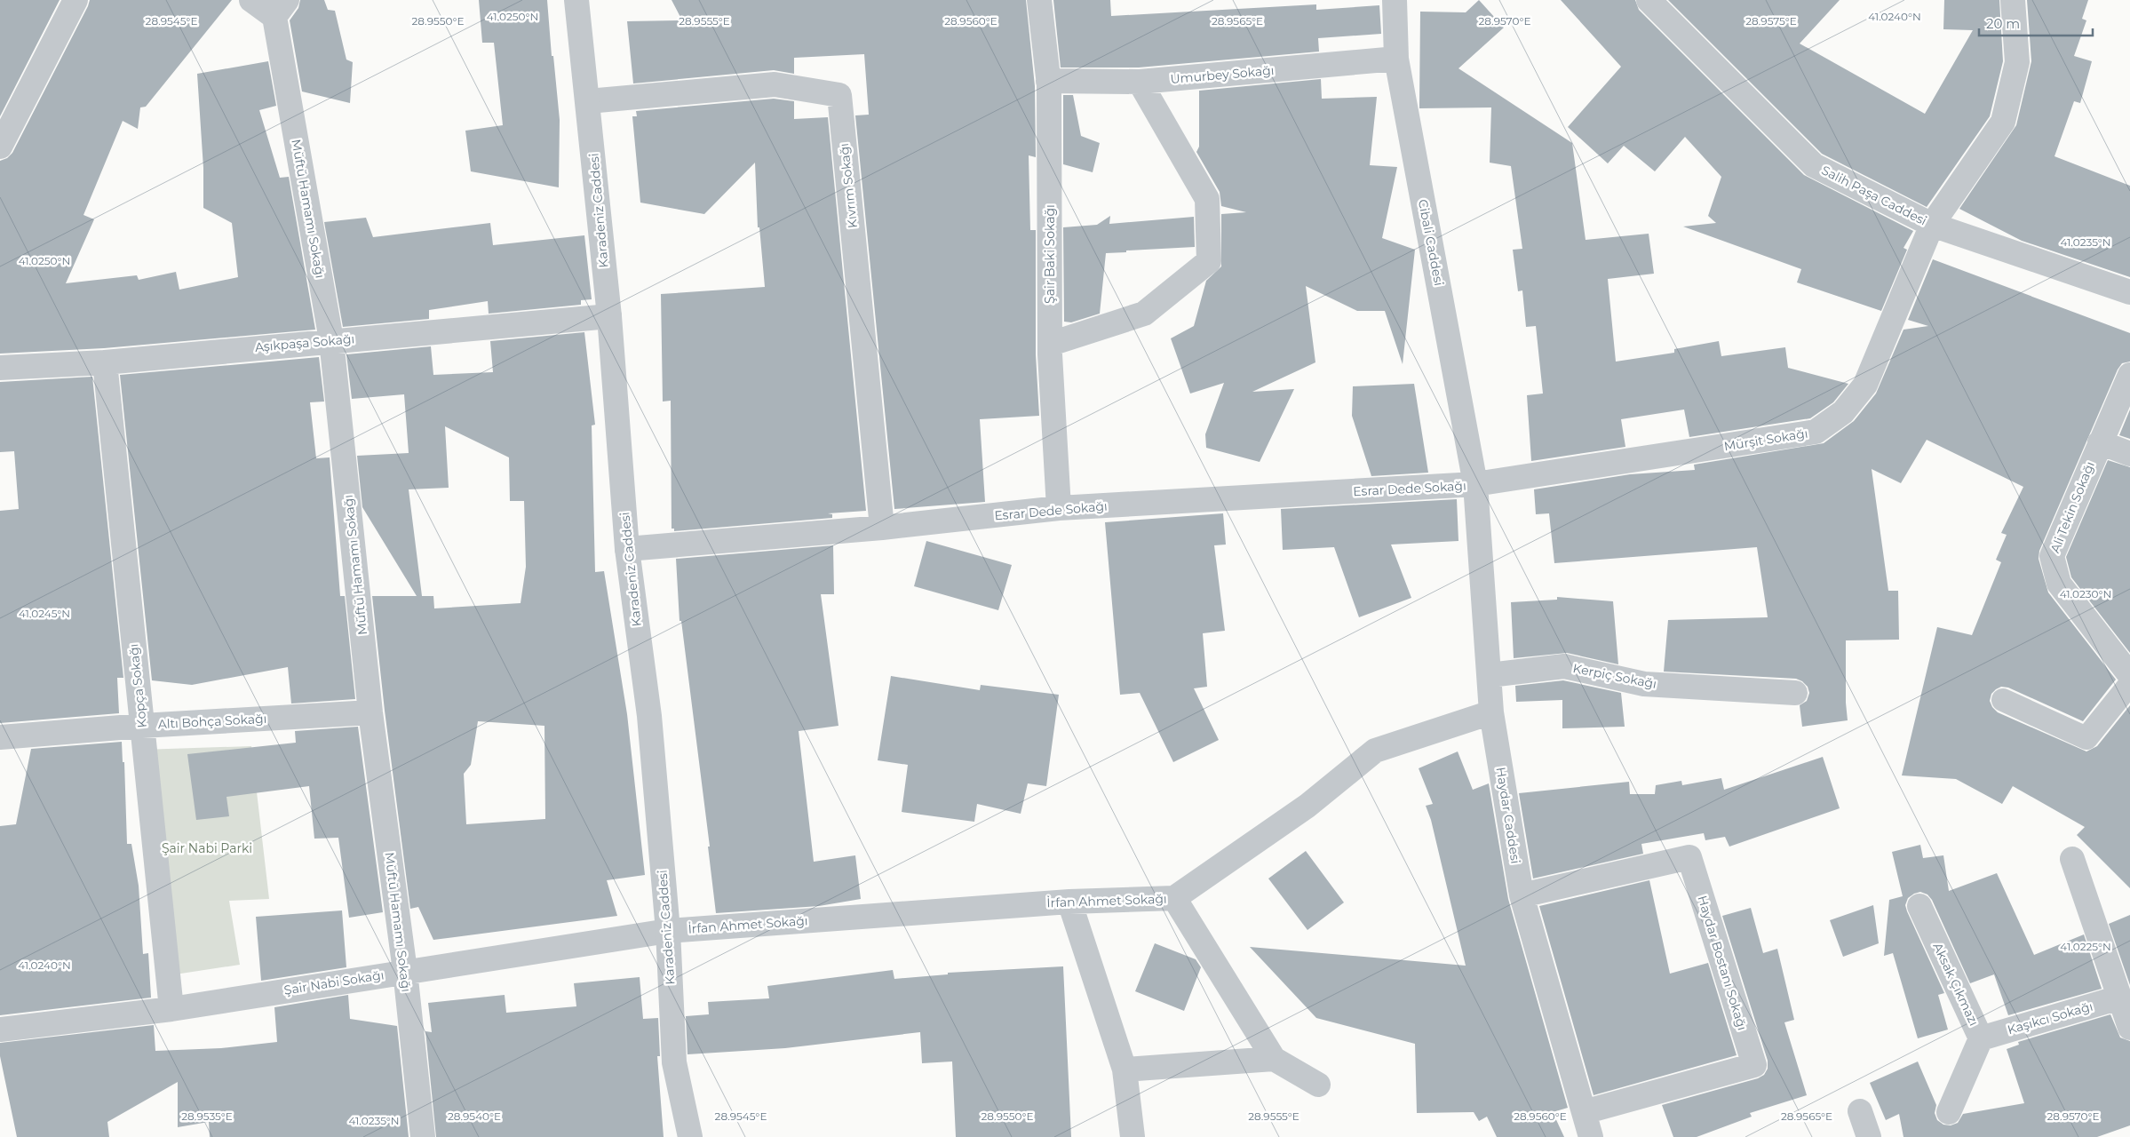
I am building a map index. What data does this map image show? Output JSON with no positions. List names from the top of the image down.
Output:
{
  "streets": {
    "street": [
      "Umurbey Sokağı",
      "Kıvrım Sokağı",
      "Salih Paşa Caddesi",
      "Müftü Hamamı Sokağı",
      "Karadeniz Caddesi",
      "Cibali Caddesi",
      "Şair Baki Sokağı",
      "Aşıkpaşa Sokağı",
      "Mürşit Sokağı",
      "Esrar Dede Sokağı",
      "Ali Tekin Sokağı",
      "Kerpiç Sokağı",
      "Kopça Sokağı",
      "Altı Bohça Sokağı",
      "Haydar Caddesi",
      "İrfan Ahmet Sokağı",
      "Haydar Bostanı Sokağı",
      "Şair Nabi Sokağı",
      "Aksak Çıkmazı",
      "Kaşıkcı Sokağı"
    ]
  },
  "crossings": [
    ["Umurbey Sokağı", "Cibali Caddesi"],
    ["Umurbey Sokağı", "Şair Baki Sokağı"],
    ["Kıvrım Sokağı", "Karadeniz Caddesi"],
    ["Kıvrım Sokağı", "Esrar Dede Sokağı"],
    ["Salih Paşa Caddesi", "Mürşit Sokağı"],
    ["Müftü Hamamı Sokağı", "Aşıkpaşa Sokağı"],
    ["Müftü Hamamı Sokağı", "Altı Bohça Sokağı"],
    ["Müftü Hamamı Sokağı", "Şair Nabi Sokağı"],
    ["Karadeniz Caddesi", "Aşıkpaşa Sokağı"],
    ["Karadeniz Caddesi", "Esrar Dede Sokağı"],
    ["Karadeniz Caddesi", "İrfan Ahmet Sokağı"],
    ["Karadeniz Caddesi", "Şair Nabi Sokağı"],
    ["Cibali Caddesi", "Mürşit Sokağı"],
    ["Cibali Caddesi", "Esrar Dede Sokağı"],
    ["Cibali Caddesi", "Haydar Caddesi"],
    ["Şair Baki Sokağı", "Esrar Dede Sokağı"],
    ["Aşıkpaşa Sokağı", "Kopça Sokağı"],
    ["Mürşit Sokağı", "Esrar Dede Sokağı"],
    ["Mürşit Sokağı", "Haydar Caddesi"],
    ["Esrar Dede Sokağı", "Haydar Caddesi"],
    ["Kerpiç Sokağı", "Haydar Caddesi"],
    ["Kopça Sokağı", "Altı Bohça Sokağı"],
    ["Kopça Sokağı", "Şair Nabi Sokağı"],
    ["Haydar Caddesi", "İrfan Ahmet Sokağı"],
    ["Haydar Caddesi", "Haydar Bostanı Sokağı"],
    ["İrfan Ahmet Sokağı", "Şair Nabi Sokağı"],
    ["Aksak Çıkmazı", "Kaşıkcı Sokağı"]
  ],
  "parks": ["Şair Nabi Parki"],
  "scale_bar": "20 m",
  "coordinates": [
    "41.0240°N",
    "41.0250°N",
    "28.9545°E",
    "28.9550°E",
    "28.9555°E",
    "28.9560°E",
    "28.9565°E",
    "28.9570°E",
    "28.9575°E",
    "41.0235°N",
    "41.0230°N",
    "41.0245°N",
    "41.0225°N",
    "28.9535°E",
    "28.9540°E"
  ]
}
